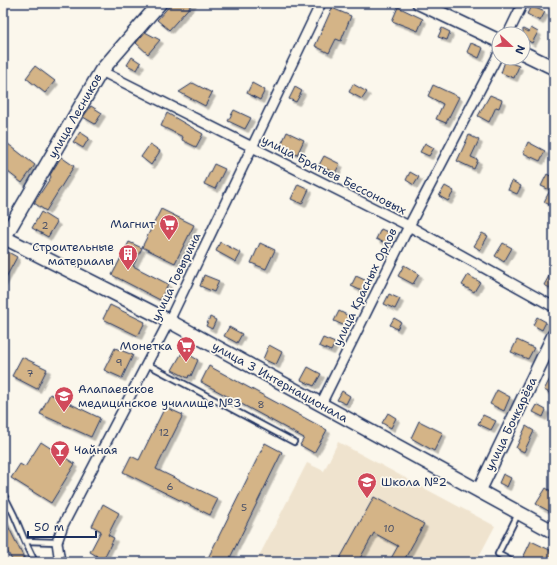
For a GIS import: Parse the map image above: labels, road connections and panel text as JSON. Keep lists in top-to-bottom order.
{
  "streets": {
    "main road": ["улица Лесников", "улица 3 Интернационала", "улица Бочкарёва"],
    "street": ["улица Братьев Бессоновых", "улица Говырина", "улица Красных Орлов"]
  },
  "crossings": [
    ["улица Лесников", "улица Братьев Бессоновых"],
    ["улица Лесников", "улица 3 Интернационала"],
    ["улица Братьев Бессоновых", "улица Говырина"],
    ["улица Братьев Бессоновых", "улица Красных Орлов"],
    ["улица Говырина", "улица 3 Интернационала"],
    ["улица Красных Орлов", "улица 3 Интернационала"],
    ["улица 3 Интернационала", "улица Бочкарёва"]
  ],
  "places": {
    "supermarket": ["Магнит", "Монетка"],
    "building": ["Строительные материалы"],
    "school or university": ["Алапаевское медицинское училище №3", "Школа №2"],
    "bar": ["Чайная"]
  },
  "house_numbers": [
    "2",
    "9",
    "7",
    "8",
    "12",
    "6",
    "5",
    "10"
  ],
  "scale_bar": "50 m",
  "north": "right"
}
